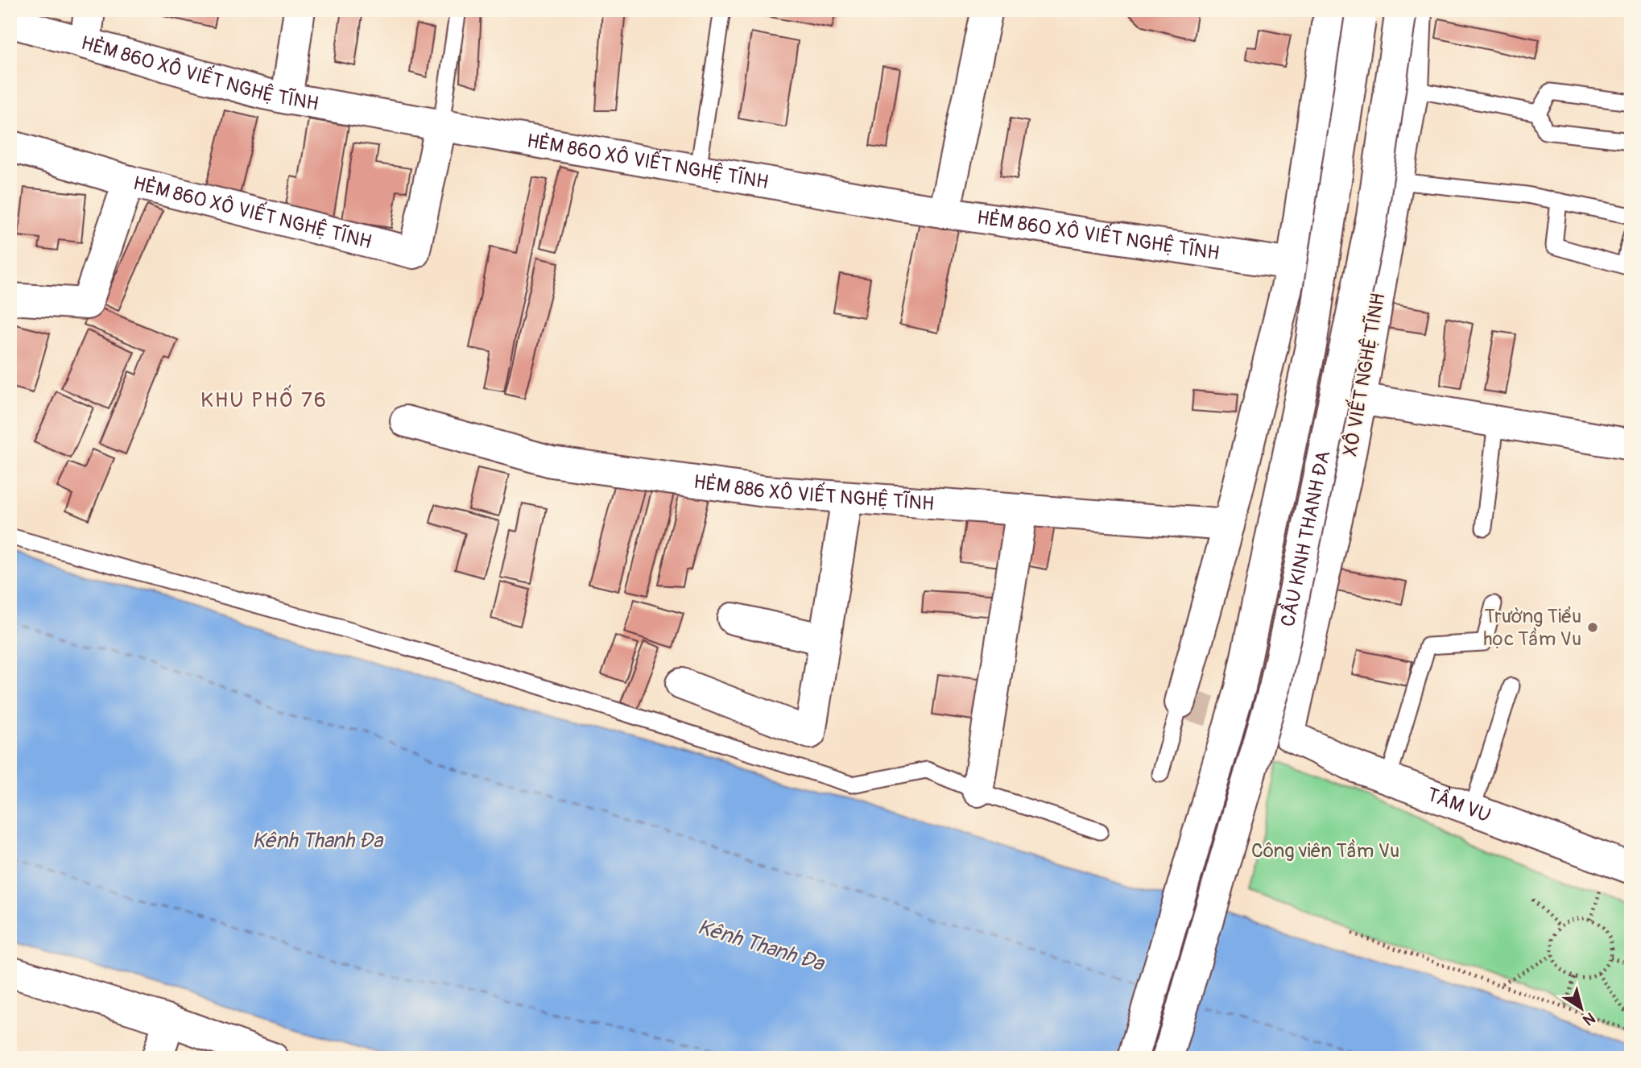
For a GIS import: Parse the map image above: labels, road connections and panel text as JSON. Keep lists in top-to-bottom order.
{
  "streets": {
    "street": [
      "HẺM 860 XÔ VIẾT NGHỆ TĨNH",
      "XÔ VIẾT NGHỆ TĨNH",
      "HẺM 886 XÔ VIẾT NGHỆ TĨNH",
      "CẦU KINH THANH ĐA",
      "TẦM VU"
    ]
  },
  "crossings": [
    ["XÔ VIẾT NGHỆ TĨNH", "TẦM VU"]
  ],
  "districts": ["KHU PHỐ 76"],
  "water": ["Kênh Thanh Đa"],
  "parks": ["Công viên Tầm Vu"],
  "places": ["Trường Tiểu học Tầm Vu"],
  "north": "bottom right"
}
